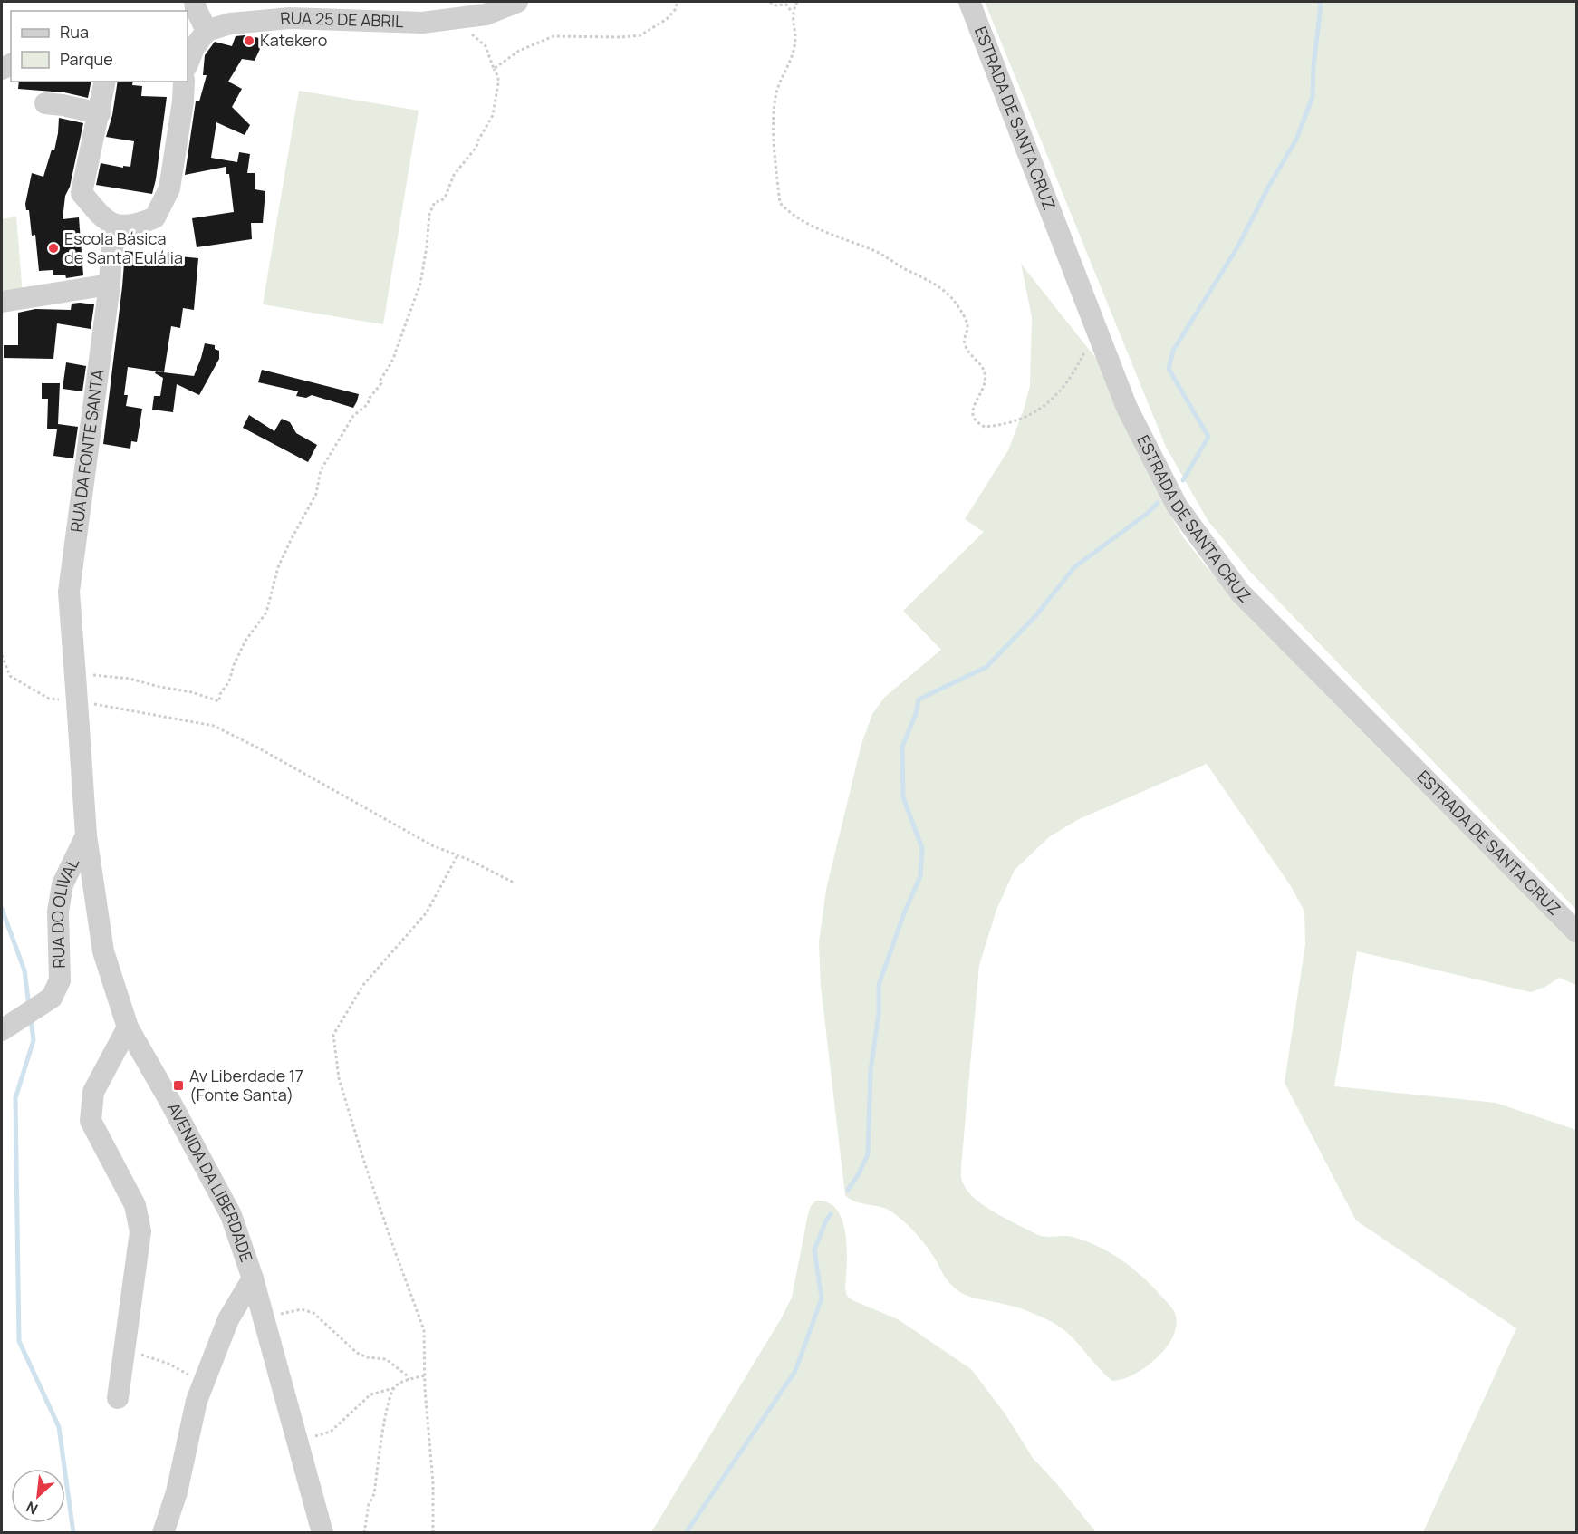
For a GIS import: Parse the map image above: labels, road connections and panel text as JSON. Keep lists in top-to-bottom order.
{
  "streets": {
    "street": [
      "RUA 25 DE ABRIL",
      "ESTRADA DE SANTA CRUZ",
      "RUA DA FONTE SANTA",
      "RUA DO OLIVAL",
      "AVENIDA DA LIBERDADE"
    ]
  },
  "crossings": [
    ["RUA DA FONTE SANTA", "AVENIDA DA LIBERDADE"],
    ["RUA DO OLIVAL", "AVENIDA DA LIBERDADE"]
  ],
  "places": {
    "other": ["Katekero", "Escola Básica de Santa Eulália"],
    "transit": ["Av Liberdade 17 (Fonte Santa)"]
  },
  "legend": ["Rua", "Parque"],
  "north": "bottom left"
}
